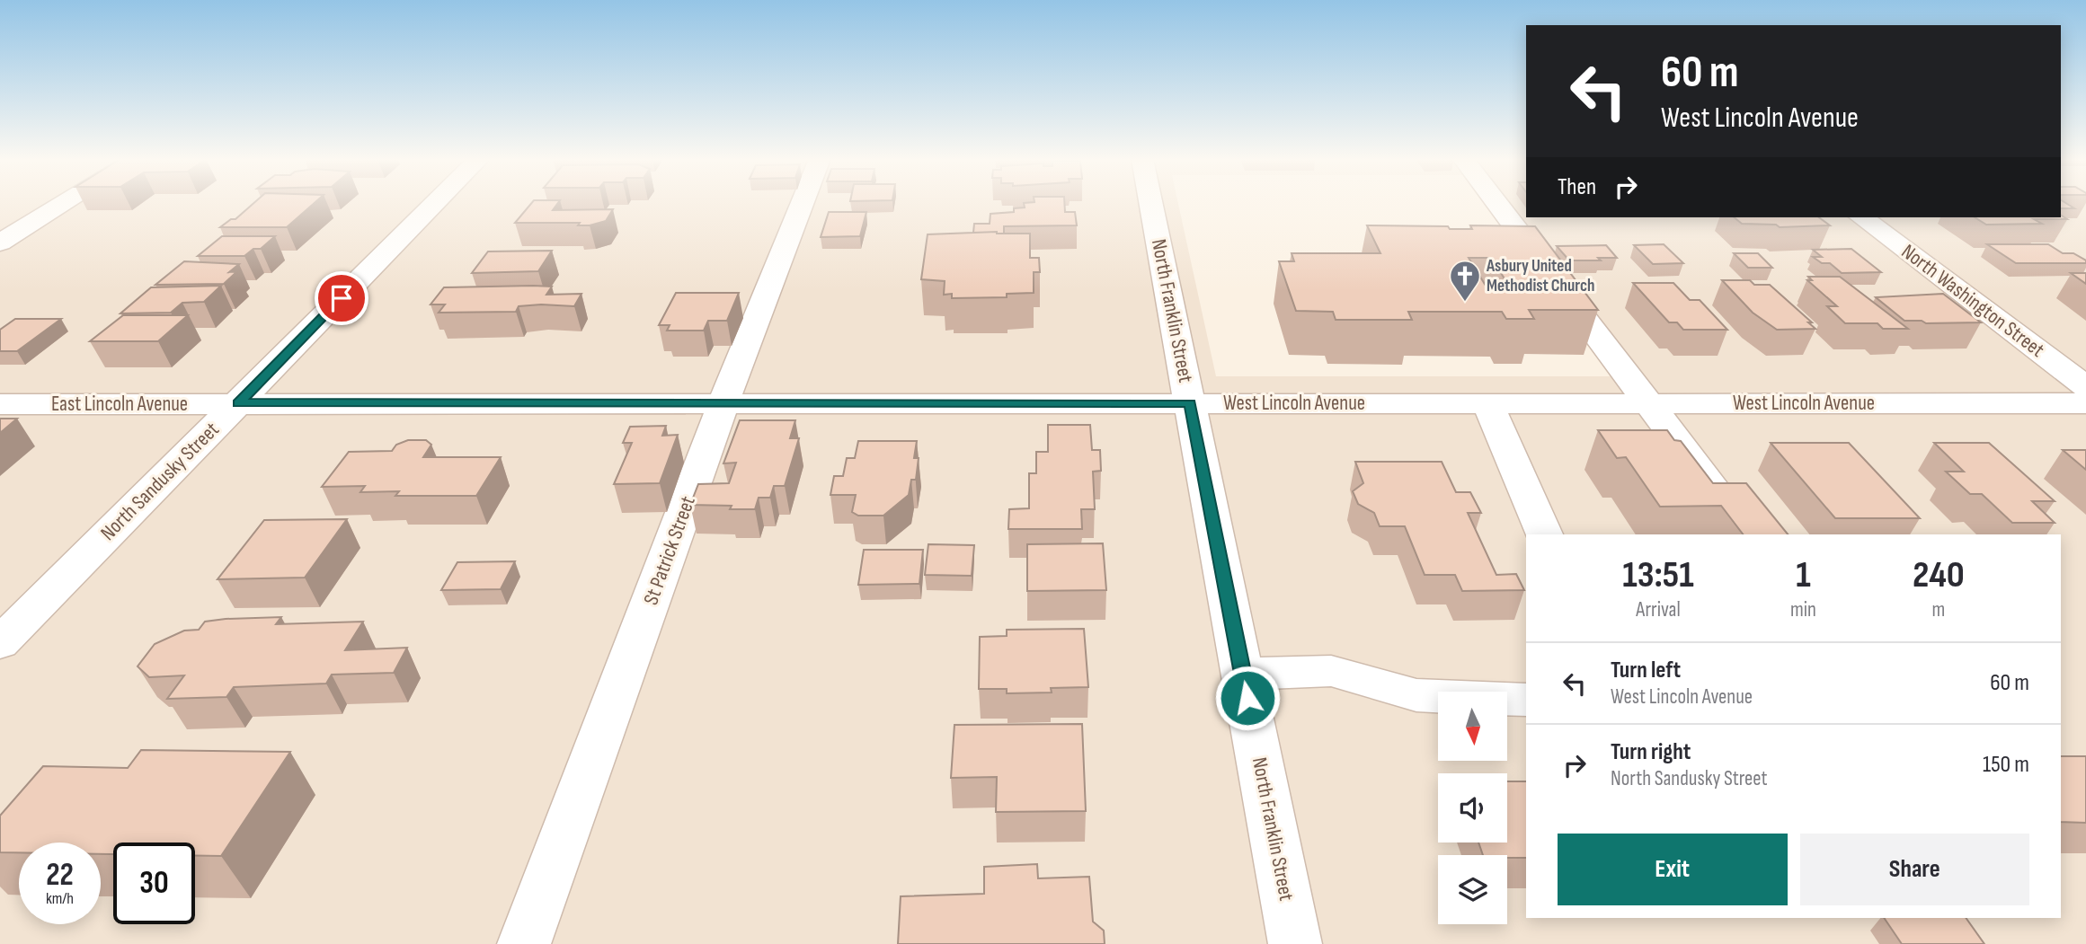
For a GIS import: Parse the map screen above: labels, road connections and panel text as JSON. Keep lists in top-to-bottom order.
{
  "streets": {
    "street": [
      "North Washington Street",
      "North Franklin Street",
      "West Lincoln Avenue",
      "East Lincoln Avenue",
      "North Sandusky Street",
      "St Patrick Street"
    ]
  },
  "crossings": [
    ["North Franklin Street", "West Lincoln Avenue"],
    ["West Lincoln Avenue", "East Lincoln Avenue"],
    ["West Lincoln Avenue", "North Sandusky Street"],
    ["West Lincoln Avenue", "St Patrick Street"],
    ["East Lincoln Avenue", "North Sandusky Street"]
  ],
  "places": {
    "church": ["Asbury United Methodist Church"]
  },
  "north": "bottom",
  "page": {
    "turn": ["60 m", "West Lincoln Avenue"],
    "then": "Then",
    "eta": [
      "13:51",
      "Arrival",
      "1",
      "min",
      "240",
      "m"
    ],
    "list": [
      {
        "name": "Turn left",
        "note": "West Lincoln Avenue",
        "value": "60 m"
      },
      {
        "name": "Turn right",
        "note": "North Sandusky Street",
        "value": "150 m"
      }
    ],
    "buttons": ["Exit", "Share"],
    "speed": "22 km/h",
    "limit": "30"
  }
}
